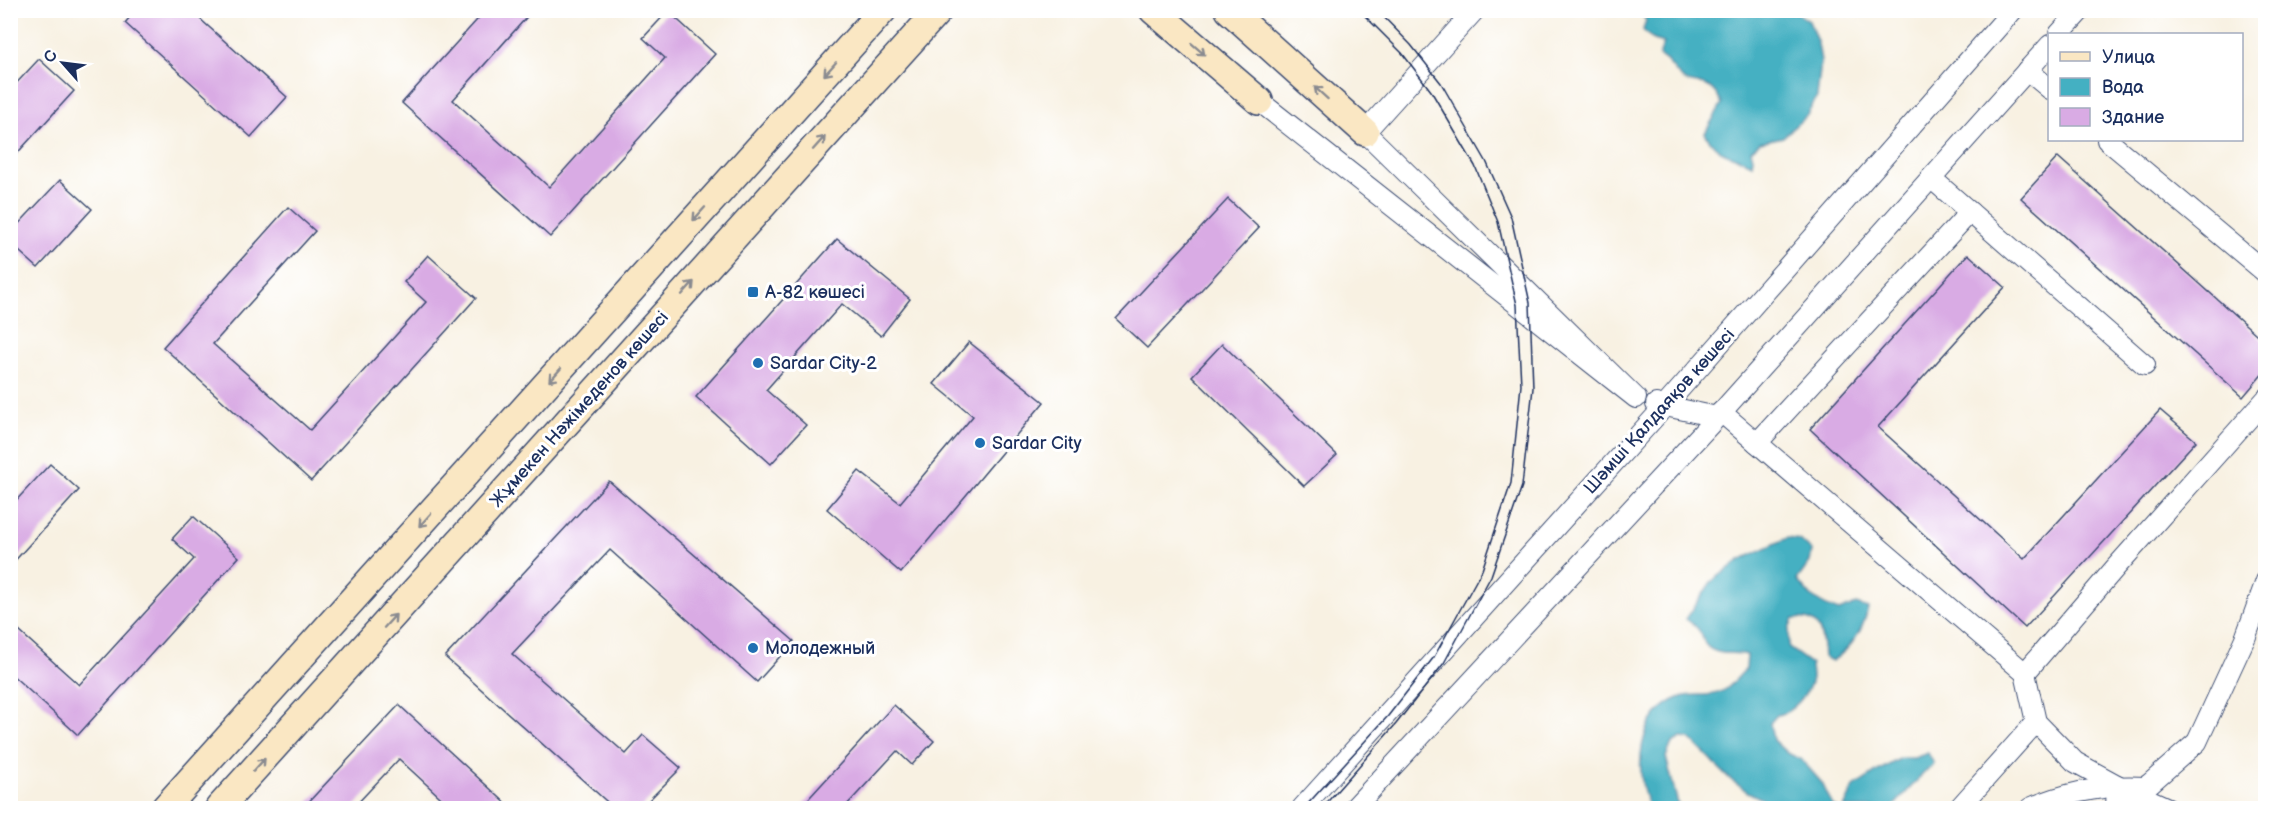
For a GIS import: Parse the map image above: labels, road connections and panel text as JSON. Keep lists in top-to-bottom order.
{
  "streets": {
    "main road": ["Жұмекен Нәжімеденов көшесі"],
    "street": ["Шәмші Қалдаяқов көшесі"]
  },
  "places": {
    "transit": ["A-82 көшесі"],
    "other": ["Sardar City-2", "Sardar City", "Молодежный"]
  },
  "legend": ["Улица", "Вода", "Здание"],
  "north": "top left"
}
